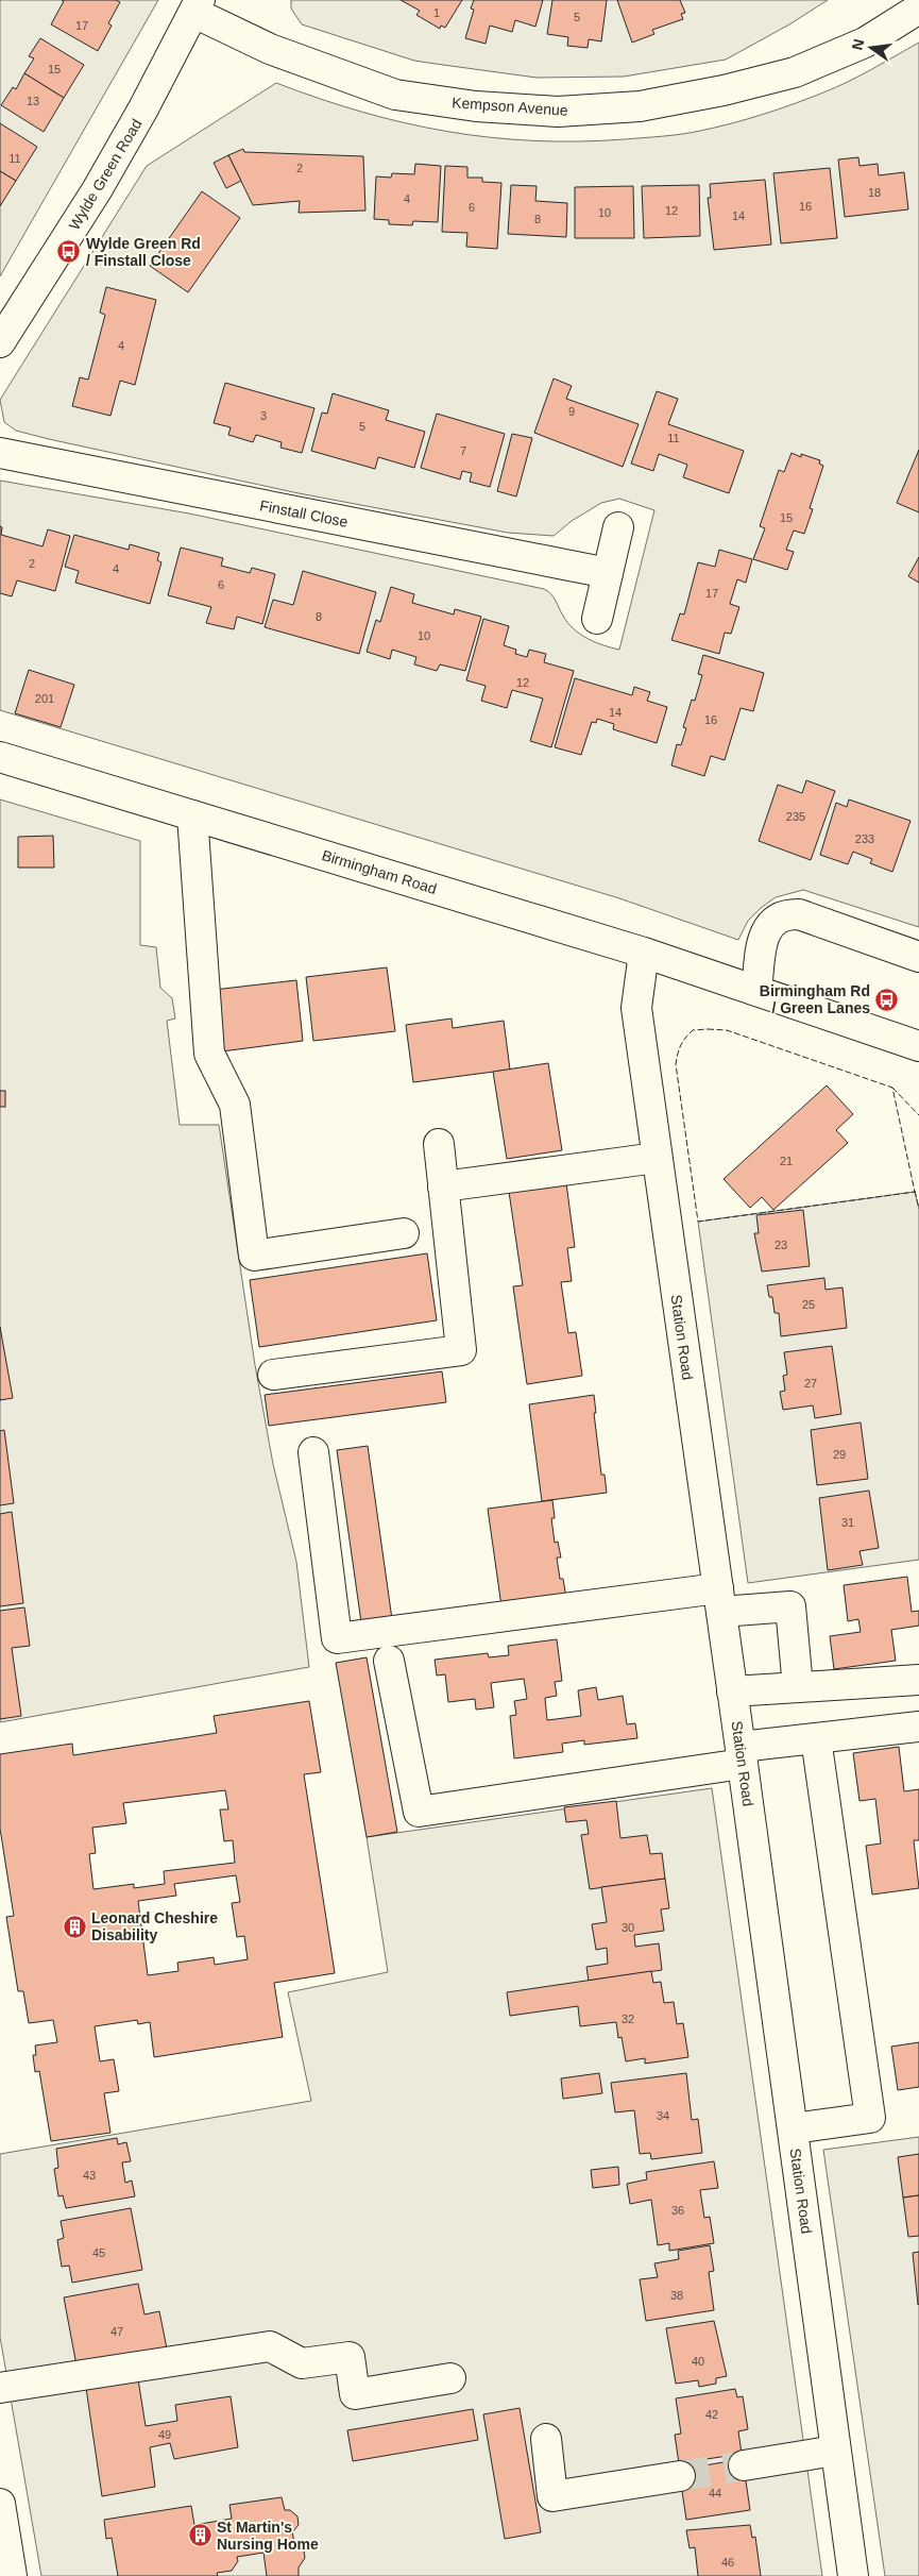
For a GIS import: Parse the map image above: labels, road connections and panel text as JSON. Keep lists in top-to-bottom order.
{
  "streets": {
    "street": [
      "Kempson Avenue",
      "Wylde Green Road",
      "Finstall Close",
      "Birmingham Road",
      "Station Road"
    ]
  },
  "crossings": [
    ["Kempson Avenue", "Wylde Green Road"],
    ["Birmingham Road", "Station Road"]
  ],
  "places": {
    "bus stop": ["Wylde Green Rd / Finstall Close", "Birmingham Rd / Green Lanes"],
    "building": ["Leonard Cheshire Disability", "St Martin's Nursing Home"]
  },
  "house_numbers": [
    "1",
    "5",
    "17",
    "15",
    "13",
    "11",
    "2",
    "18",
    "4",
    "16",
    "6",
    "12",
    "10",
    "14",
    "8",
    "4",
    "9",
    "3",
    "5",
    "11",
    "7",
    "15",
    "2",
    "4",
    "6",
    "17",
    "8",
    "10",
    "12",
    "201",
    "14",
    "16",
    "235",
    "233",
    "21",
    "23",
    "25",
    "27",
    "29",
    "31",
    "30",
    "32",
    "34",
    "43",
    "36",
    "45",
    "38",
    "47",
    "40",
    "42",
    "49",
    "44",
    "46"
  ],
  "north": "left"
}
